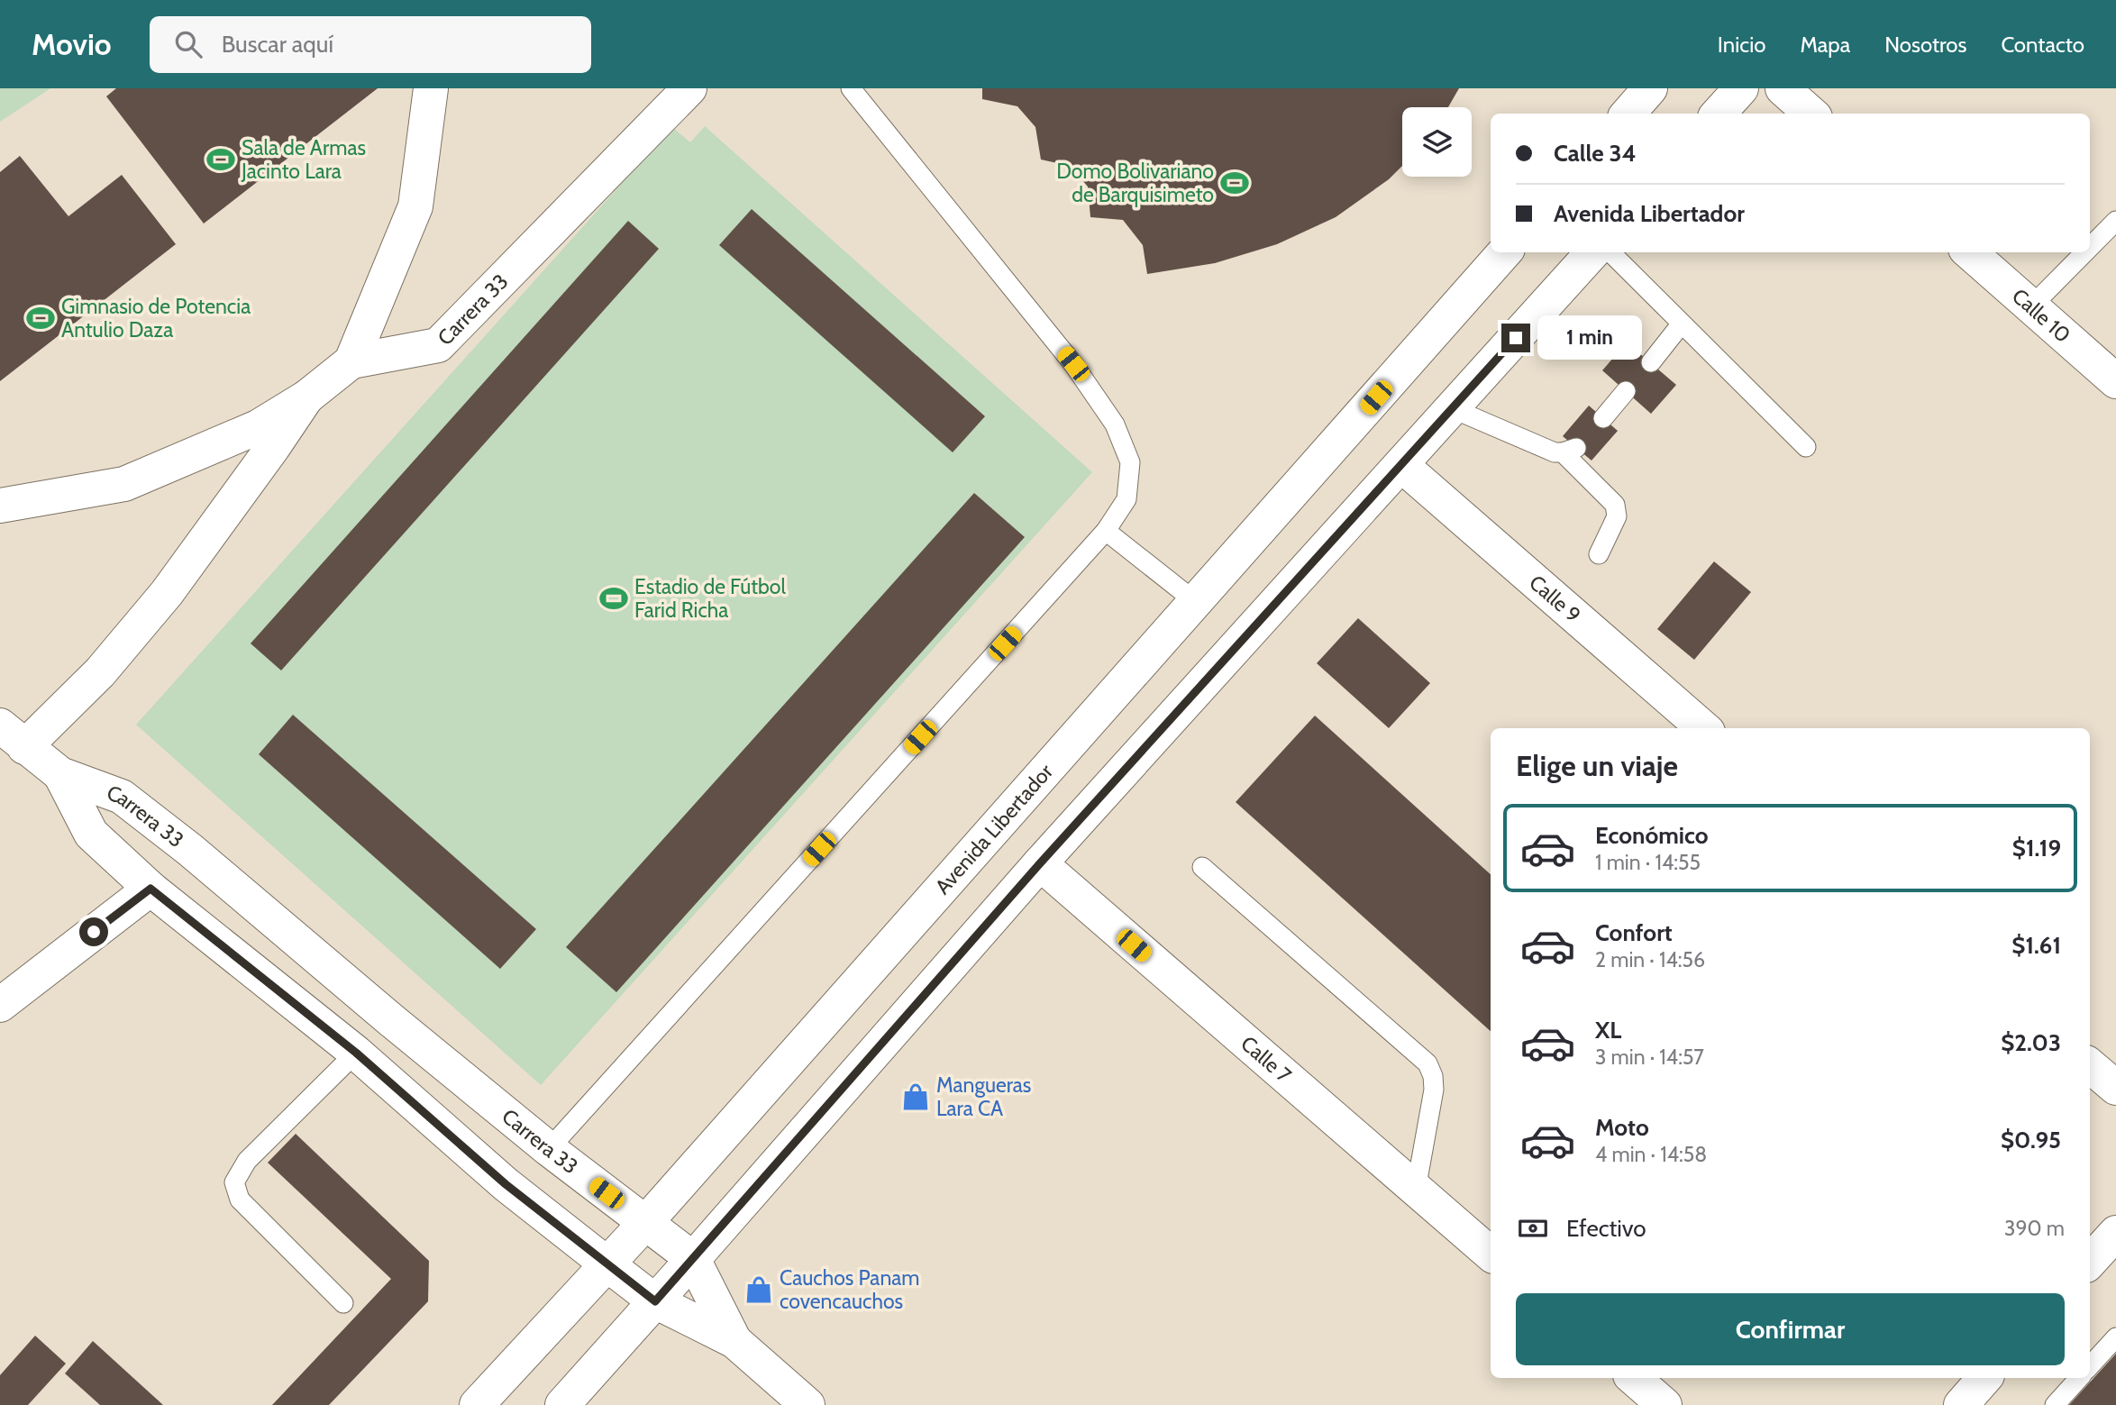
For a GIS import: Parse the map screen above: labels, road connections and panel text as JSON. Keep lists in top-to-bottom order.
{
  "streets": {
    "street": [
      "Carrera 33",
      "Calle 10",
      "Calle 9",
      "Avenida Libertador",
      "Calle 7"
    ]
  },
  "crossings": [
    ["Carrera 33", "Avenida Libertador"]
  ],
  "places": {
    "sports": [
      "Sala de Armas Jacinto Lara",
      "Domo Bolivariano de Barquisimeto",
      "Gimnasio de Potencia Antulio Daza",
      "Estadio de Fútbol Farid Richa"
    ],
    "shop": ["Mangueras Lara CA", "Cauchos Panam covencauchos"]
  },
  "page": {
    "header": "Movio",
    "search": "Buscar aquí",
    "nav": [
      "Inicio",
      "Mapa",
      "Nosotros",
      "Contacto"
    ],
    "banner": ["Calle 34", "Avenida Libertador"],
    "bubble": "1 min",
    "heading": "Elige un viaje",
    "list": [
      {
        "name": "Económico",
        "note": "1 min · 14:55",
        "value": "$1.19"
      },
      {
        "name": "Confort",
        "note": "2 min · 14:56",
        "value": "$1.61"
      },
      {
        "name": "XL",
        "note": "3 min · 14:57",
        "value": "$2.03"
      },
      {
        "name": "Moto",
        "note": "4 min · 14:58",
        "value": "$0.95"
      }
    ],
    "pay": ["Efectivo", "390 m"],
    "buttons": "Confirmar"
  }
}
